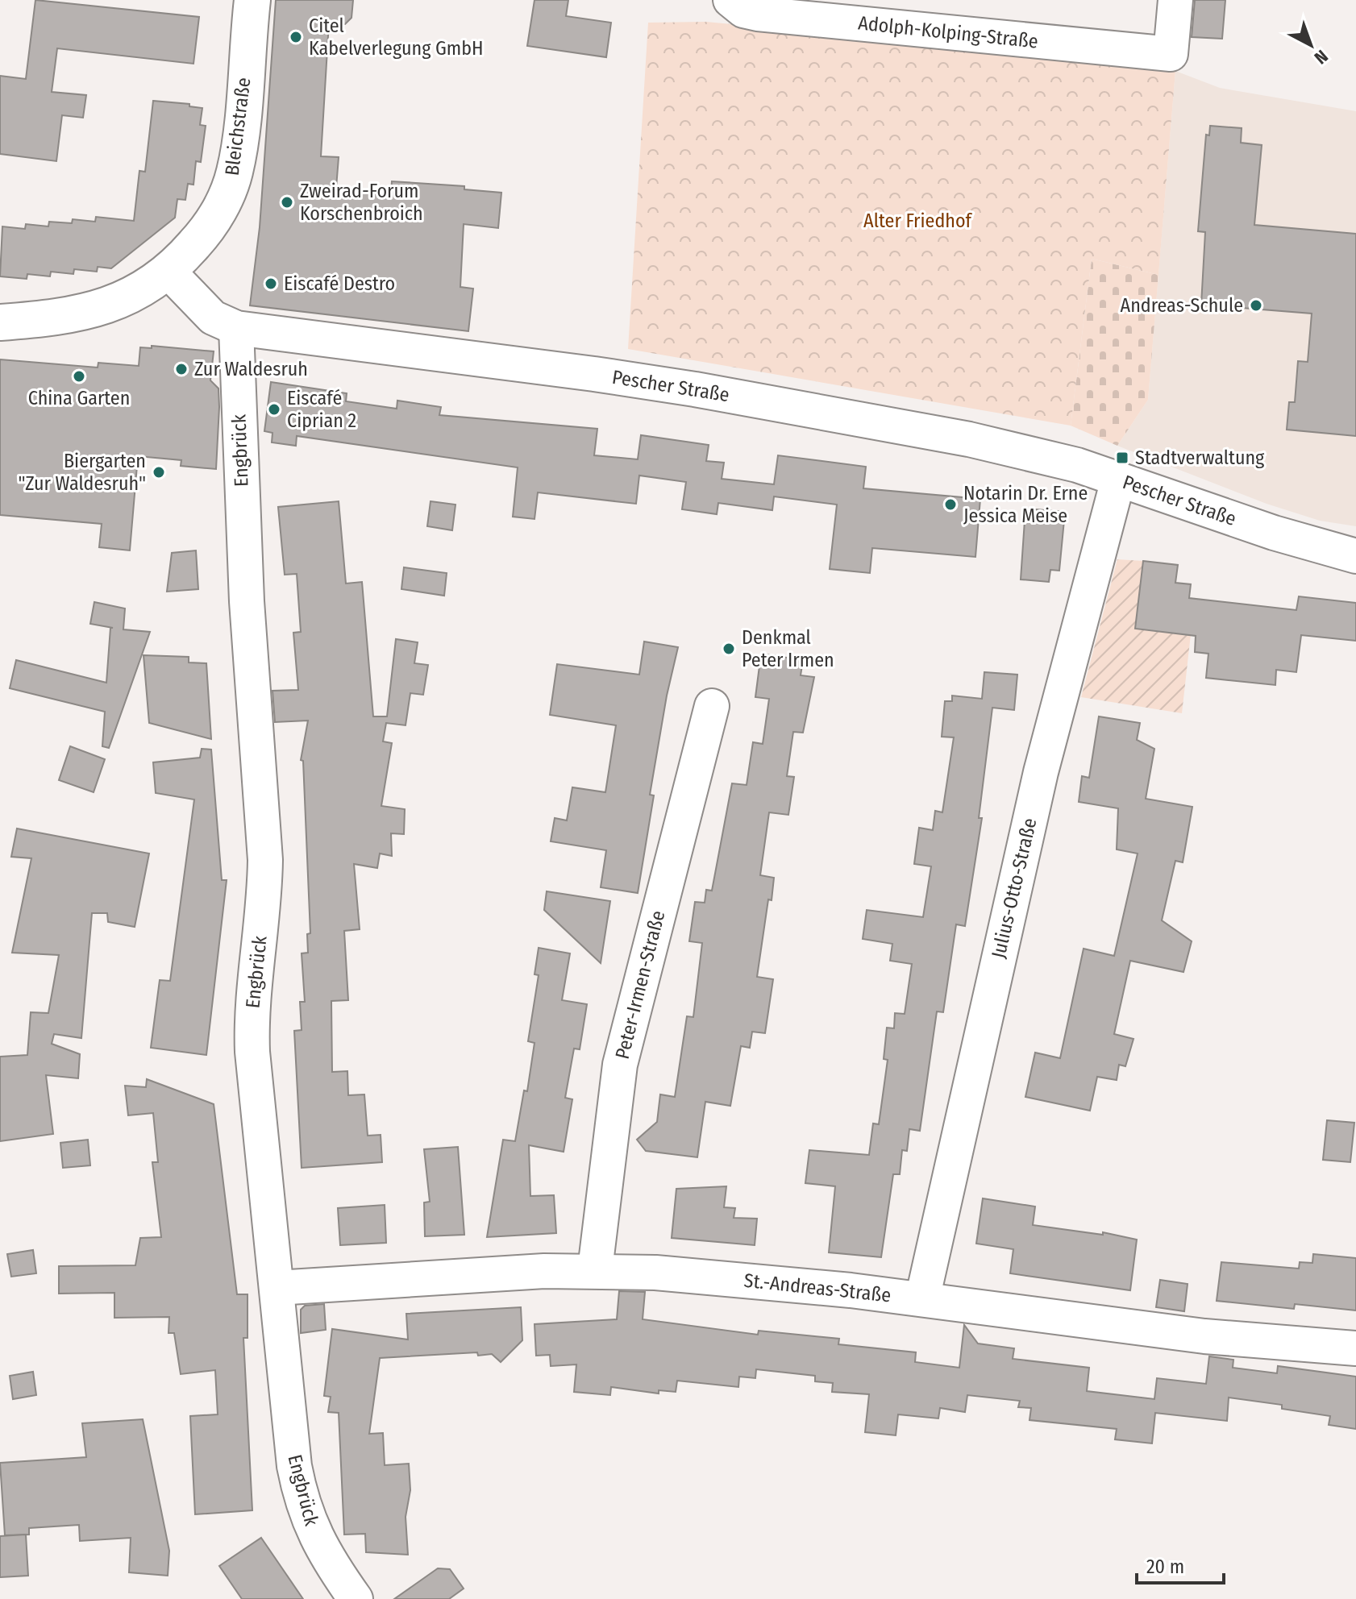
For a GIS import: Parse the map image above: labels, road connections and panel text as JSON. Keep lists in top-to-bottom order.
{
  "streets": {
    "main road": ["Bleichstraße"],
    "street": [
      "Adolph-Kolping-Straße",
      "Pescher Straße",
      "Engbrück",
      "Julius-Otto-Straße",
      "Peter-Irmen-Straße",
      "St.-Andreas-Straße"
    ]
  },
  "crossings": [
    ["Bleichstraße", "Pescher Straße"],
    ["Pescher Straße", "Engbrück"],
    ["Pescher Straße", "Julius-Otto-Straße"],
    ["Engbrück", "St.-Andreas-Straße"],
    ["Julius-Otto-Straße", "St.-Andreas-Straße"],
    ["Peter-Irmen-Straße", "St.-Andreas-Straße"]
  ],
  "parks": ["Alter Friedhof"],
  "places": {
    "other": [
      "Citel Kabelverlegung GmbH",
      "Zweirad-Forum Korschenbroich",
      "Eiscafé Destro",
      "Andreas-Schule",
      "Zur Waldesruh",
      "China Garten",
      "Eiscafé Ciprian 2",
      "Biergarten \"Zur Waldesruh\"",
      "Notarin Dr. Erne Jessica Meise",
      "Denkmal Peter Irmen"
    ],
    "transit": ["Stadtverwaltung"]
  },
  "scale_bar": "20 m",
  "north": "bottom right"
}
